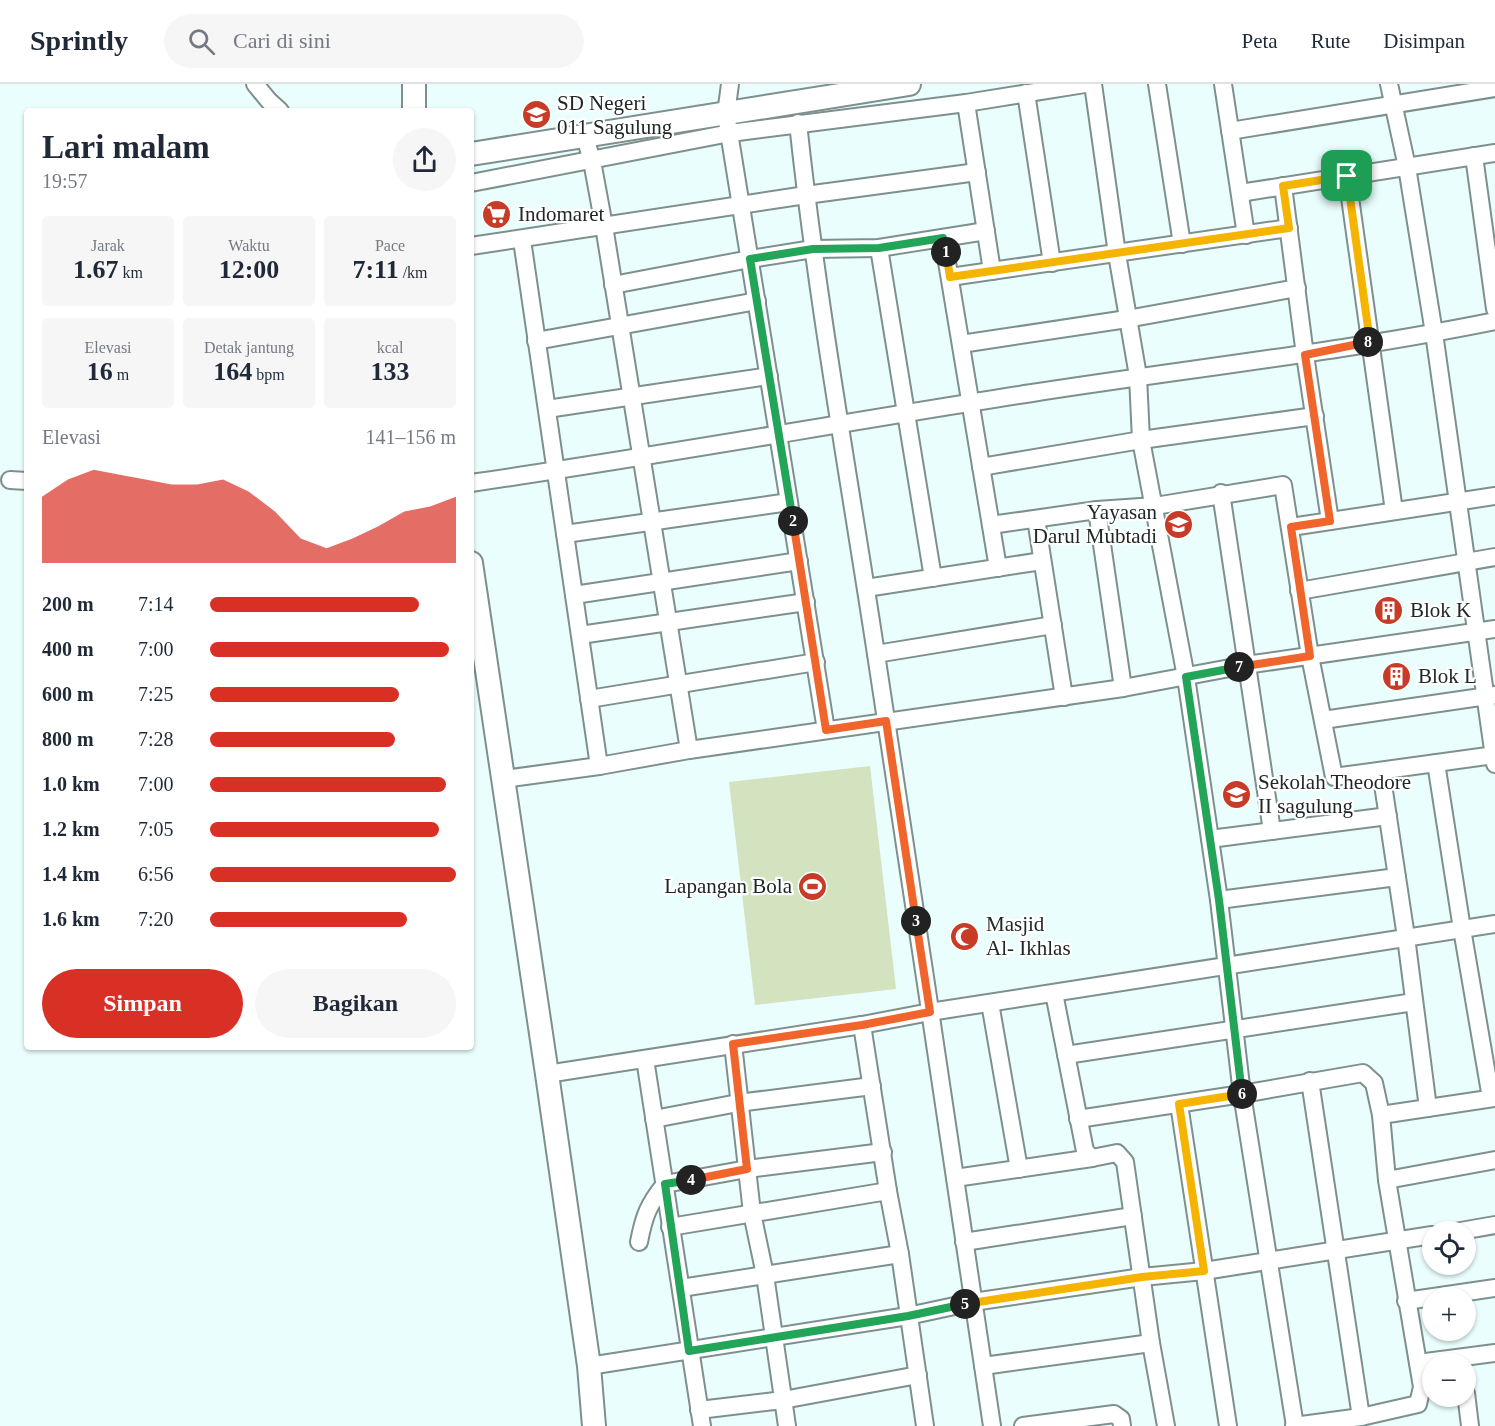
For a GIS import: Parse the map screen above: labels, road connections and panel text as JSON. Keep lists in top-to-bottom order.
{
  "places": {
    "school or university": ["SD Negeri 011 Sagulung", "Yayasan Darul Mubtadi", "Sekolah Theodore II sagulung"],
    "supermarket": ["Indomaret"],
    "building": ["Blok K", "Blok L"],
    "sports": ["Lapangan Bola"],
    "mosque": ["Masjid Al- Ikhlas"]
  },
  "page": {
    "header": "Sprintly",
    "search": "Cari di sini",
    "nav": ["Peta", "Rute", "Disimpan"],
    "heading": ["Lari malam", "19:57"],
    "stats": [
      ["Jarak", "1.67 km"],
      ["Waktu", "12:00"],
      ["Pace", "7:11 /km"],
      ["Elevasi", "16 m"],
      ["Detak jantung", "164 bpm"],
      ["kcal", "133"]
    ],
    "pins": [
      "1",
      "8",
      "2",
      "7",
      "3",
      "6",
      "4",
      "5"
    ],
    "chart": ["Elevasi", "141–156 m"],
    "list": [
      {
        "name": "200 m",
        "note": "7:14"
      },
      {
        "name": "400 m",
        "note": "7:00"
      },
      {
        "name": "600 m",
        "note": "7:25"
      },
      {
        "name": "800 m",
        "note": "7:28"
      },
      {
        "name": "1.0 km",
        "note": "7:00"
      },
      {
        "name": "1.2 km",
        "note": "7:05"
      },
      {
        "name": "1.4 km",
        "note": "6:56"
      },
      {
        "name": "1.6 km",
        "note": "7:20"
      }
    ],
    "buttons": ["Simpan", "Bagikan"],
    "map_buttons": ["+", "−"]
  }
}
